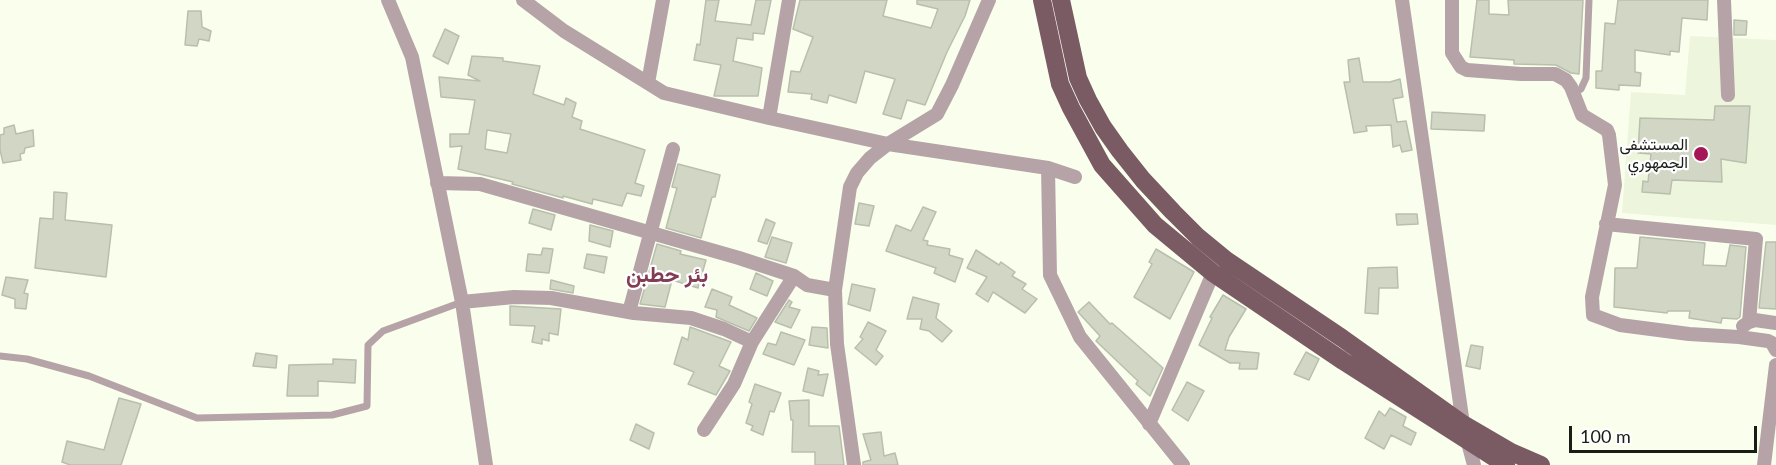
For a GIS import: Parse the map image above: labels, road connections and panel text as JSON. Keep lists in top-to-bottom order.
{
  "districts": ["بئر حطبن"],
  "places": ["المستشفى الجمهوري"],
  "scale_bar": "100 m"
}
